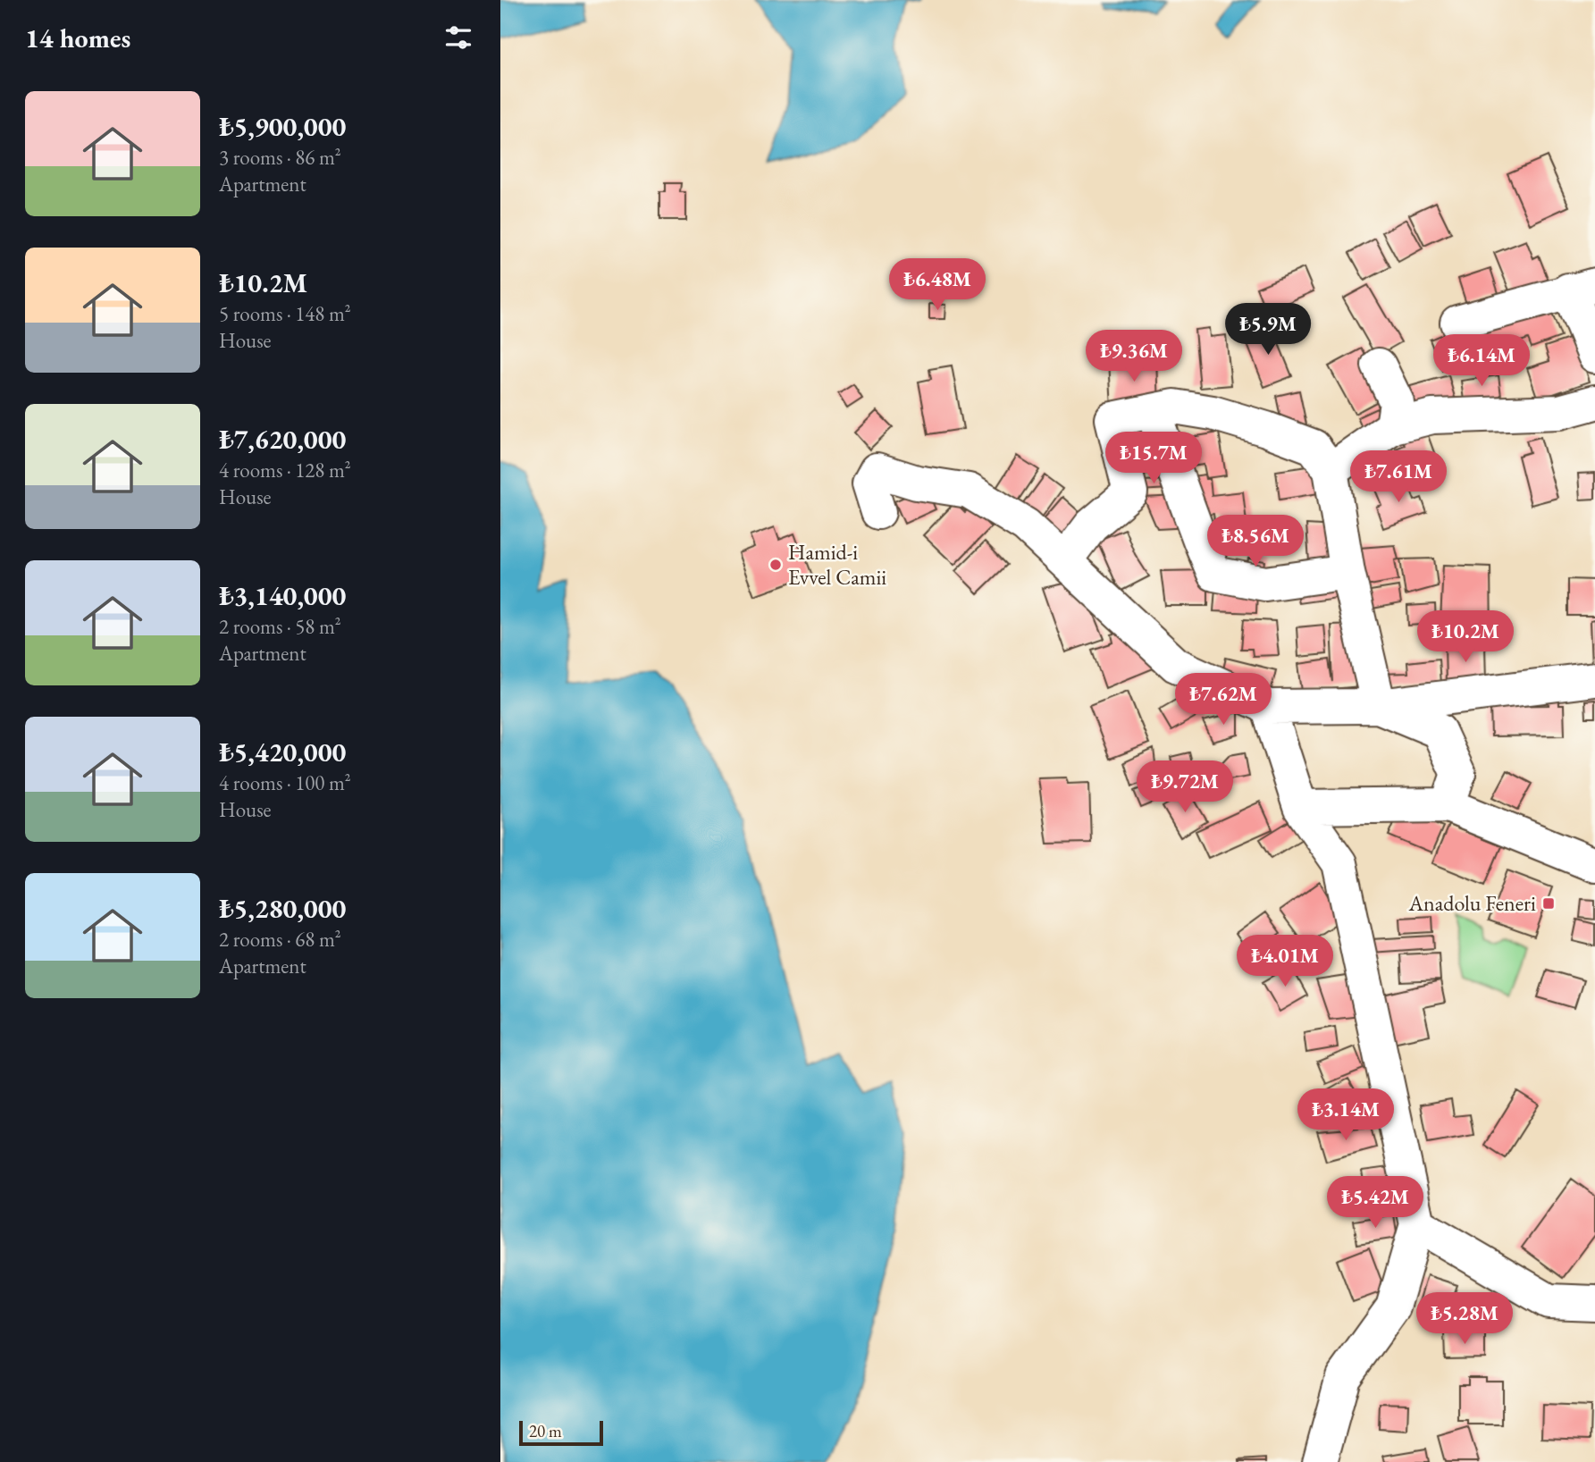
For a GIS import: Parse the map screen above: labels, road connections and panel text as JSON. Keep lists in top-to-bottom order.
{
  "places": {
    "other": ["Hamid-i Evvel Camii"],
    "transit": ["Anadolu Feneri"]
  },
  "scale_bar": "20 m",
  "page": {
    "heading": "14 homes",
    "list": [
      {
        "name": "₺5,900,000",
        "note": "3 rooms · 86 m² · Apartment"
      },
      {
        "name": "₺10.2M",
        "note": "5 rooms · 148 m² · House"
      },
      {
        "name": "₺7,620,000",
        "note": "4 rooms · 128 m² · House"
      },
      {
        "name": "₺3,140,000",
        "note": "2 rooms · 58 m² · Apartment"
      },
      {
        "name": "₺5,420,000",
        "note": "4 rooms · 100 m² · House"
      },
      {
        "name": "₺5,280,000",
        "note": "2 rooms · 68 m² · Apartment"
      }
    ],
    "price": [
      "₺6.48M",
      "₺5.9M",
      "₺9.36M",
      "₺6.14M",
      "₺15.7M",
      "₺7.61M",
      "₺8.56M",
      "₺10.2M",
      "₺7.62M",
      "₺9.72M",
      "₺4.01M",
      "₺3.14M",
      "₺5.42M",
      "₺5.28M"
    ],
    "scale": "20 m"
  }
}
